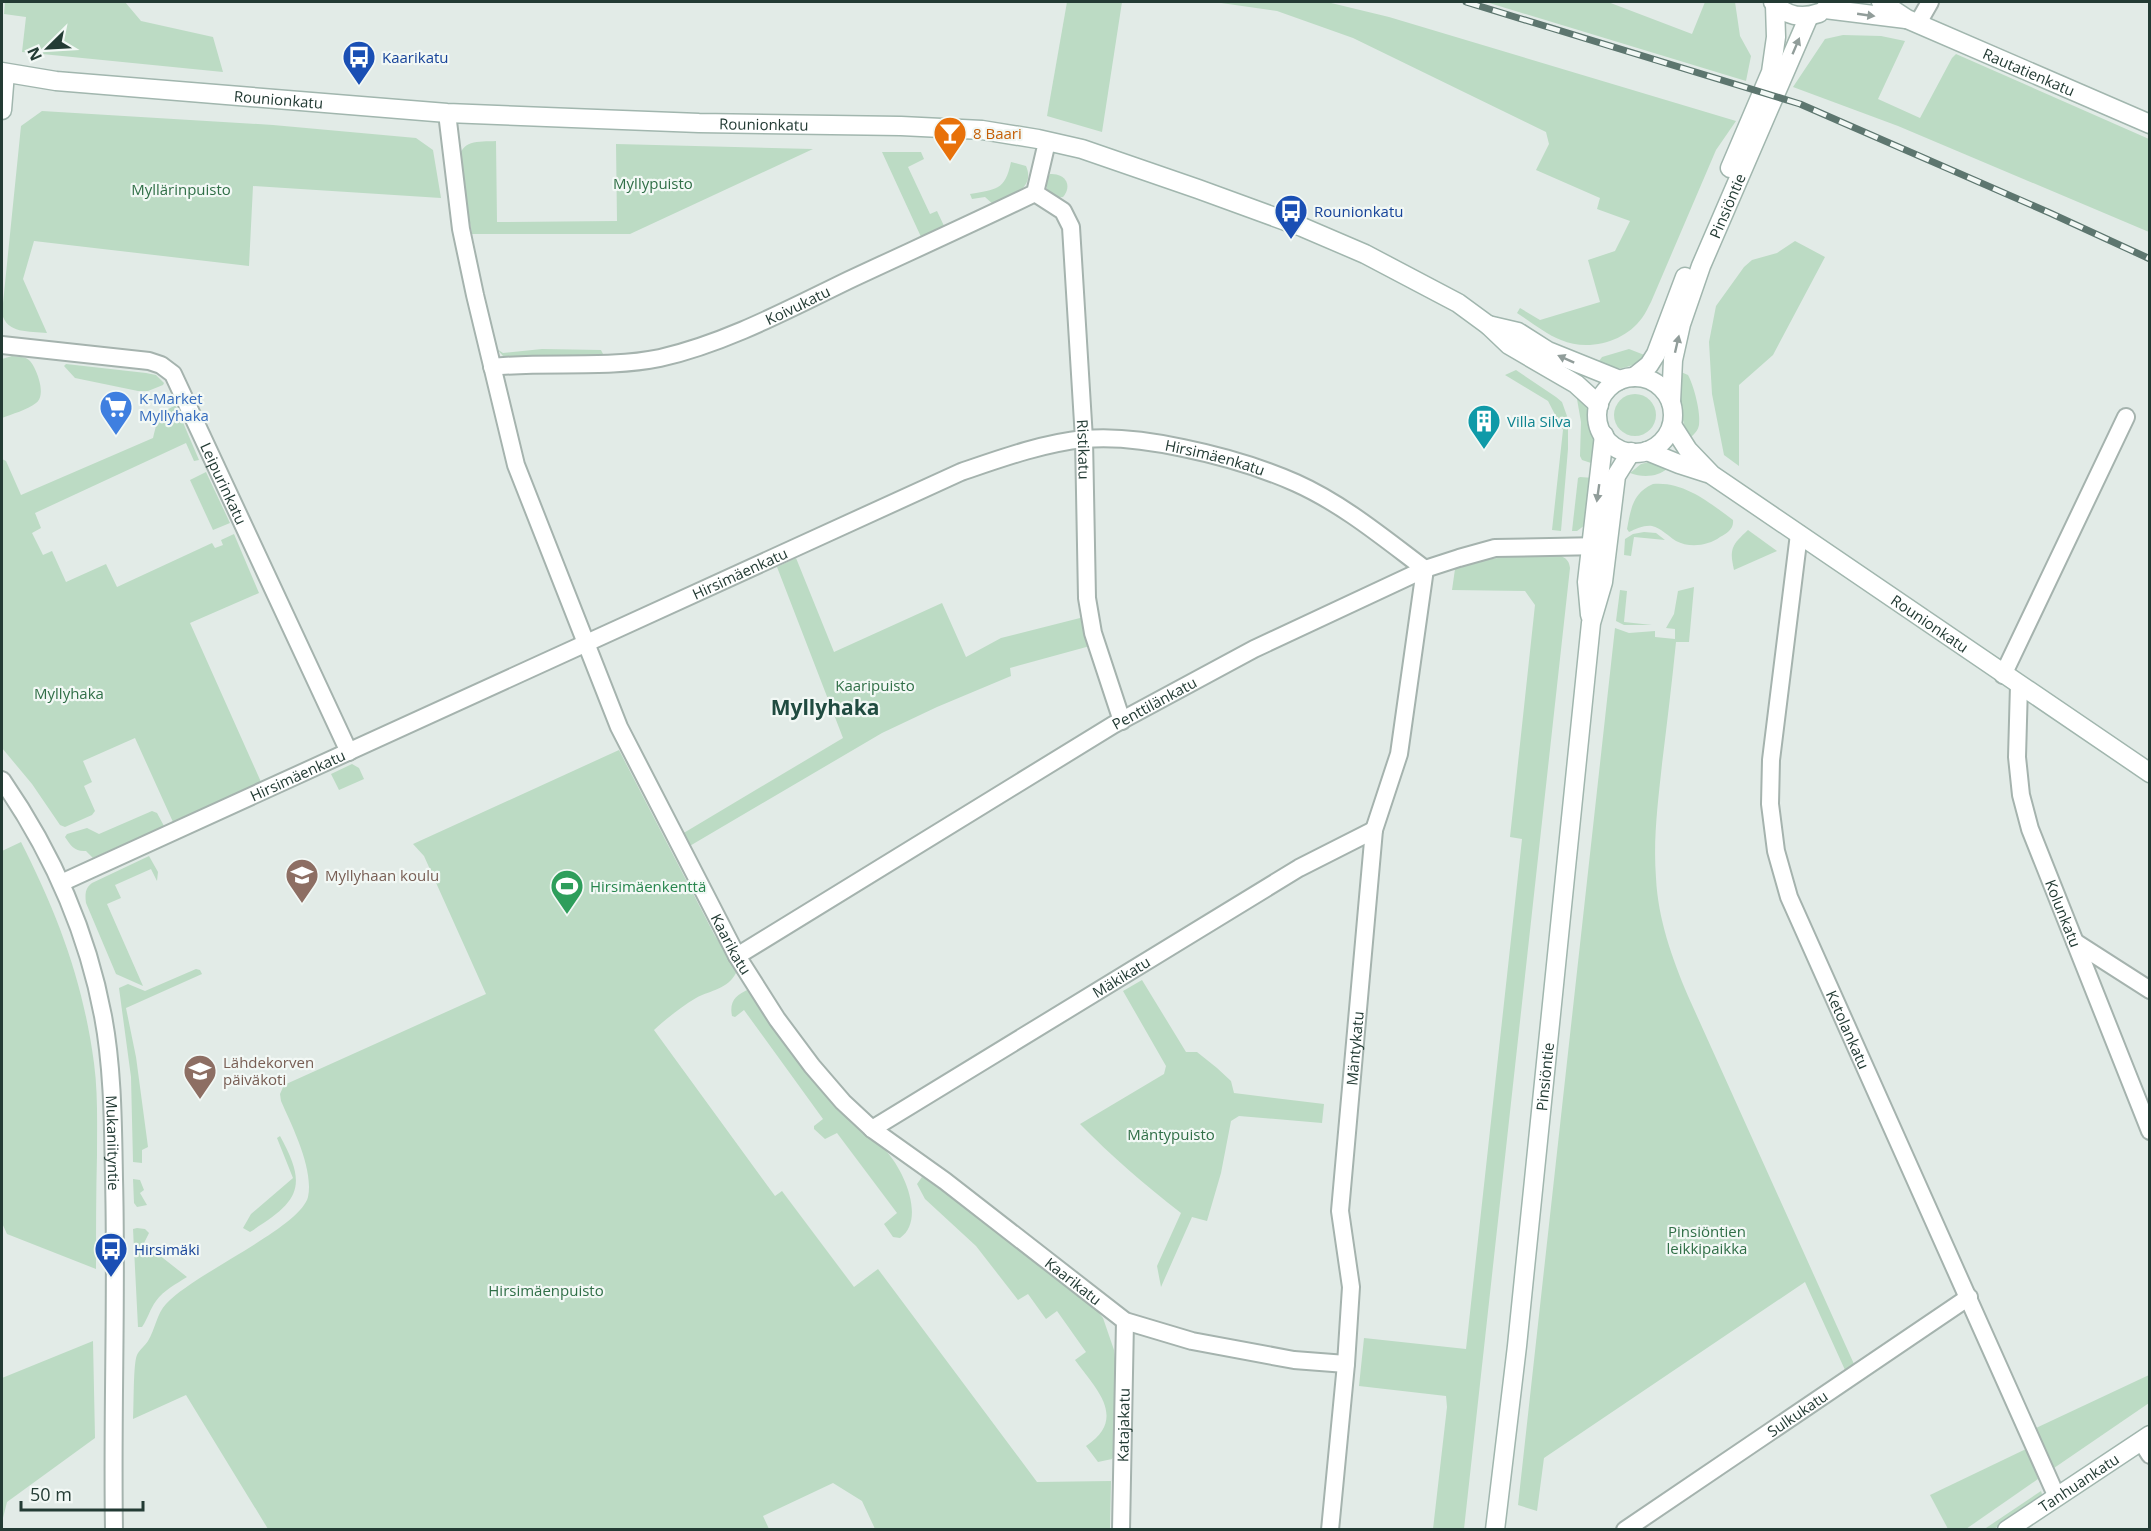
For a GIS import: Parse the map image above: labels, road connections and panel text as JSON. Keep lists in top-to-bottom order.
{
  "streets": {
    "main road": [
      "Rautatienkatu",
      "Rounionkatu",
      "Pinsiöntie",
      "Tanhuankatu"
    ],
    "street": [
      "Koivukatu",
      "Ristikatu",
      "Hirsimäenkatu",
      "Leipurinkatu",
      "Penttilänkatu",
      "Kolunkatu",
      "Kaarikatu",
      "Mäkikatu",
      "Ketolankatu",
      "Mäntykatu",
      "Mukaniityntie",
      "Sulkukatu",
      "Katajakatu"
    ]
  },
  "crossings": [
    ["Rautatienkatu", "Pinsiöntie"],
    ["Rounionkatu", "Pinsiöntie"],
    ["Rounionkatu", "Kolunkatu"],
    ["Rounionkatu", "Kaarikatu"],
    ["Rounionkatu", "Ketolankatu"],
    ["Pinsiöntie", "Penttilänkatu"],
    ["Koivukatu", "Ristikatu"],
    ["Koivukatu", "Kaarikatu"],
    ["Ristikatu", "Hirsimäenkatu"],
    ["Ristikatu", "Penttilänkatu"],
    ["Hirsimäenkatu", "Leipurinkatu"],
    ["Hirsimäenkatu", "Penttilänkatu"],
    ["Hirsimäenkatu", "Kaarikatu"],
    ["Hirsimäenkatu", "Mäntykatu"],
    ["Hirsimäenkatu", "Mukaniityntie"],
    ["Penttilänkatu", "Kaarikatu"],
    ["Penttilänkatu", "Mäntykatu"],
    ["Kaarikatu", "Mäkikatu"],
    ["Kaarikatu", "Mäntykatu"],
    ["Kaarikatu", "Katajakatu"],
    ["Mäkikatu", "Mäntykatu"],
    ["Ketolankatu", "Sulkukatu"],
    ["Ketolankatu", "Tanhuankatu"]
  ],
  "districts": ["Myllyhaka"],
  "parks": [
    "Myllypuisto",
    "Myllärinpuisto",
    "Kaaripuisto",
    "Myllyhaka",
    "Mäntypuisto",
    "Pinsiöntien leikkipaikka",
    "Hirsimäenpuisto"
  ],
  "places": {
    "bus stop": ["Kaarikatu", "Rounionkatu", "Hirsimäki"],
    "bar": ["8 Baari"],
    "supermarket": ["K-Market Myllyhaka"],
    "building": ["Villa Silva"],
    "school or university": ["Myllyhaan koulu", "Lähdekorven päiväkoti"],
    "sports": ["Hirsimäenkenttä"]
  },
  "scale_bar": "50 m",
  "north": "bottom left"
}
